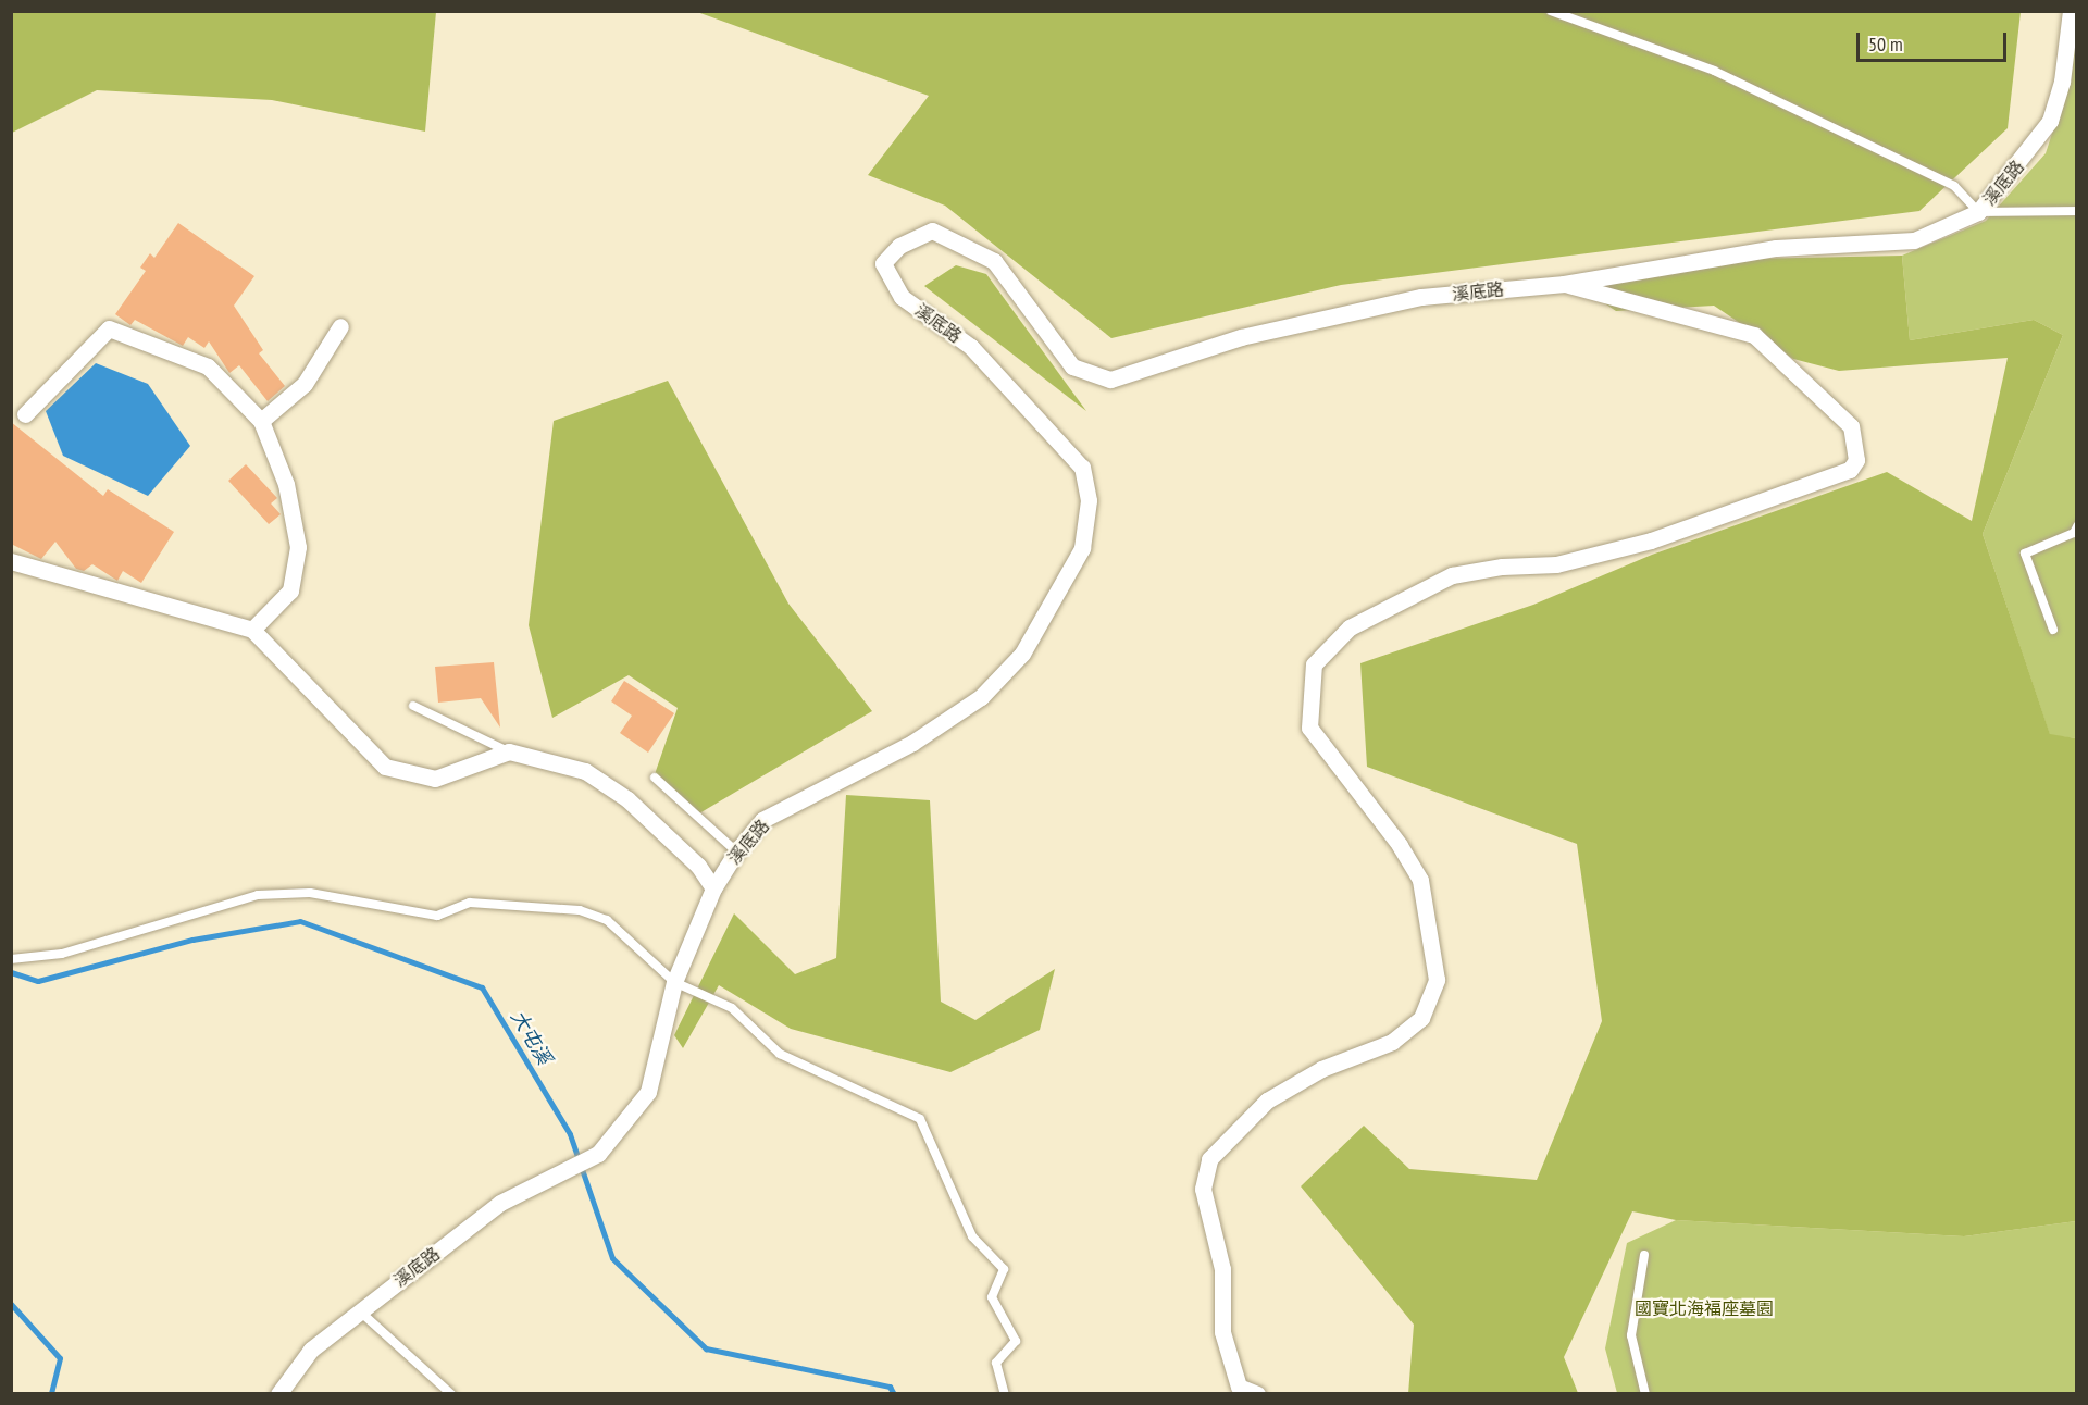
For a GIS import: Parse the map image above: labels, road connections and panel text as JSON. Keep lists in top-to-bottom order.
{
  "streets": {
    "street": ["溪底路"]
  },
  "water": ["大屯溪"],
  "parks": ["國寶北海福座墓園"],
  "scale_bar": "50 m"
}
